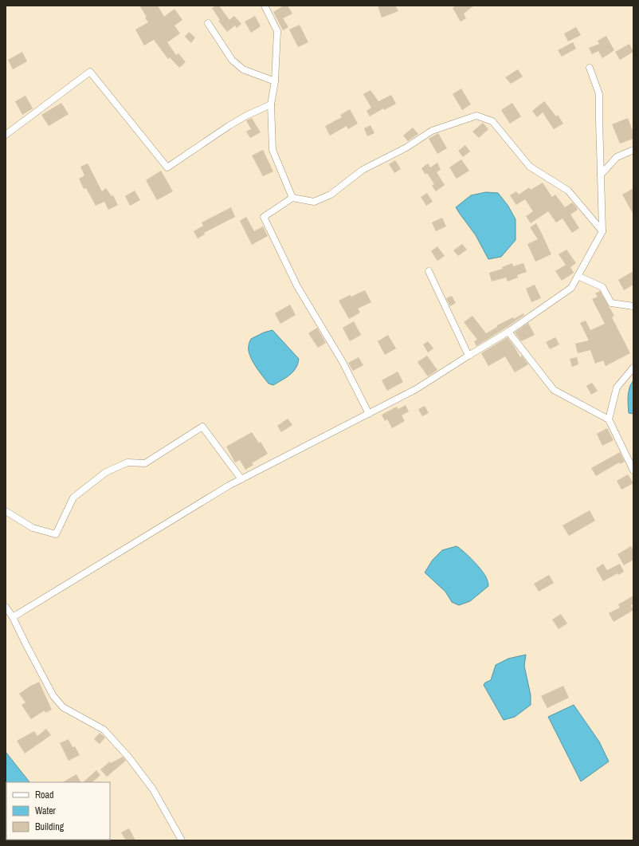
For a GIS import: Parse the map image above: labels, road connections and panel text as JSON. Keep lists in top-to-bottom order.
{
  "legend": ["Road", "Water", "Building"]
}
